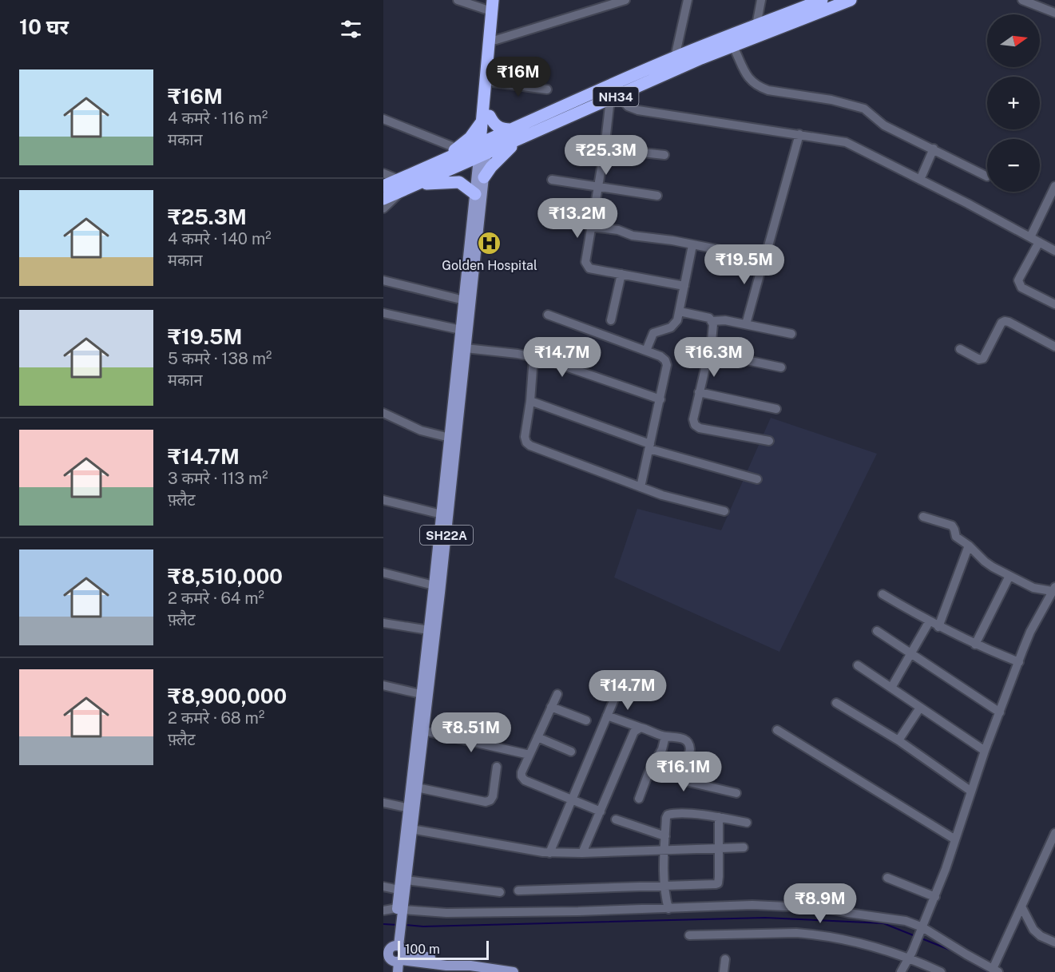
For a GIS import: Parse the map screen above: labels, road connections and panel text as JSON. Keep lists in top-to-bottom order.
{
  "streets": {
    "highway": ["NH34"],
    "main road": ["SH22A"]
  },
  "crossings": [
    ["NH34", "SH22A"]
  ],
  "places": {
    "hospital": ["Golden Hospital"]
  },
  "scale_bar": "100 m",
  "north": "right",
  "page": {
    "heading": "10 घर",
    "map_buttons": ["+", "−"],
    "price": [
      "₹16M",
      "₹25.3M",
      "₹13.2M",
      "₹19.5M",
      "₹14.7M",
      "₹16.3M",
      "₹14.7M",
      "₹8.51M",
      "₹16.1M",
      "₹8.9M"
    ],
    "list": [
      {
        "name": "₹16M",
        "note": "4 कमरे · 116 m² · मकान"
      },
      {
        "name": "₹25.3M",
        "note": "4 कमरे · 140 m² · मकान"
      },
      {
        "name": "₹19.5M",
        "note": "5 कमरे · 138 m² · मकान"
      },
      {
        "name": "₹14.7M",
        "note": "3 कमरे · 113 m² · फ़्लैट"
      },
      {
        "name": "₹8,510,000",
        "note": "2 कमरे · 64 m² · फ़्लैट"
      },
      {
        "name": "₹8,900,000",
        "note": "2 कमरे · 68 m² · फ़्लैट"
      }
    ],
    "scale": "100 m"
  }
}
